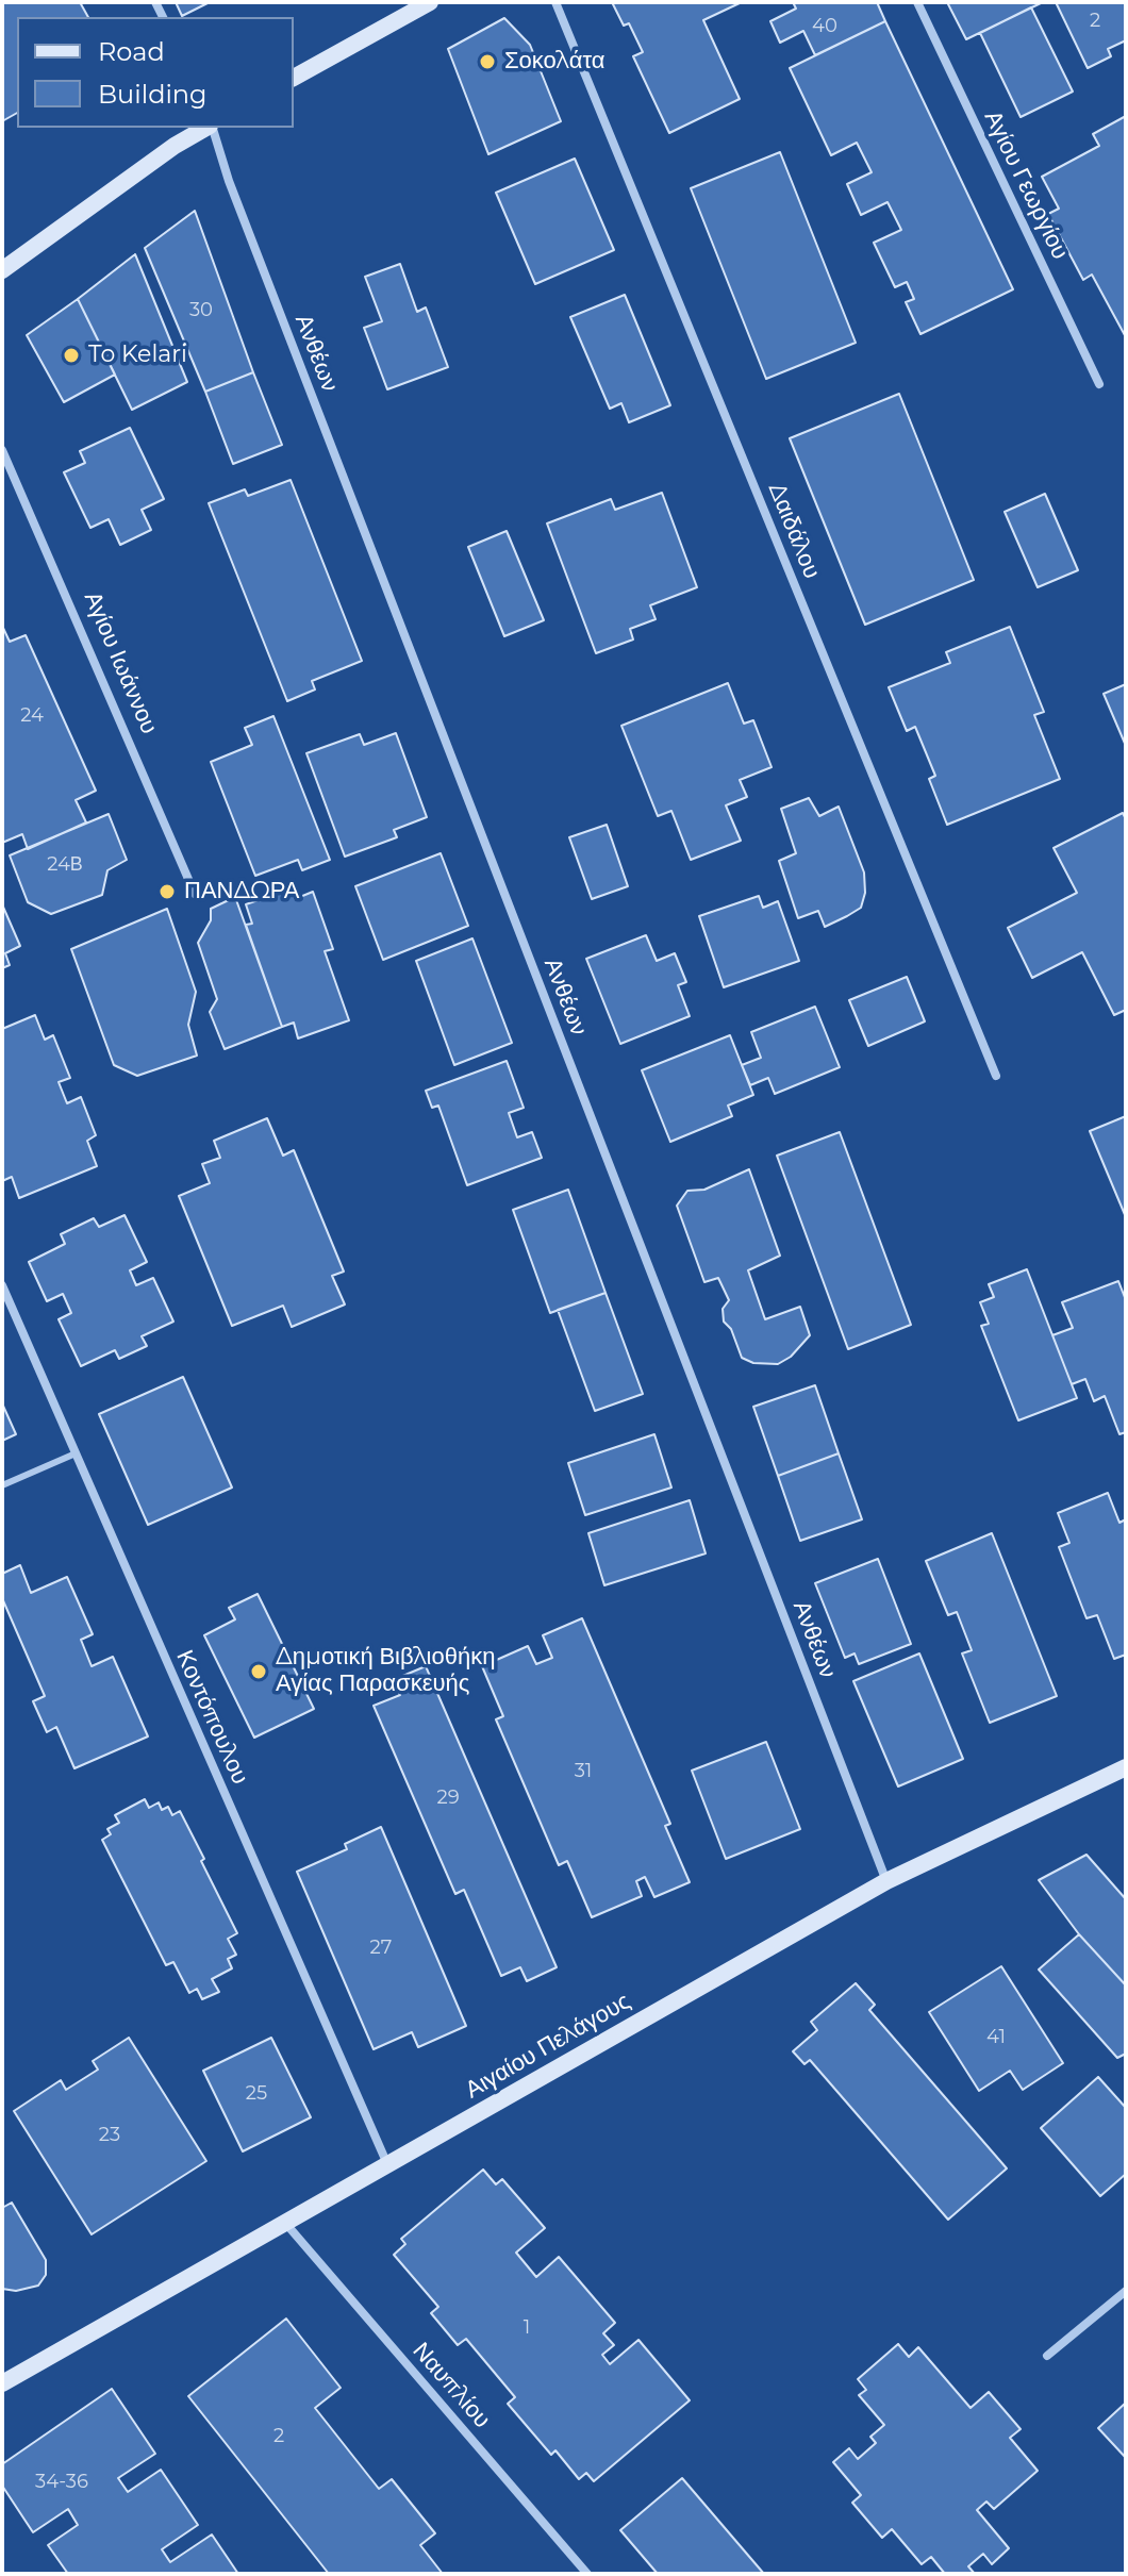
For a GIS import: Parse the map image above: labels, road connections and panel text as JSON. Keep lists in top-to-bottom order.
{
  "streets": {
    "street": [
      "Αγίου Γεωργίου",
      "Ανθέων",
      "Δαιδάλου",
      "Αγίου Ιωάννου",
      "Κοντόπουλου",
      "Αιγαίου Πελάγους",
      "Ναυπλίου"
    ]
  },
  "crossings": [
    ["Ανθέων", "Αιγαίου Πελάγους"],
    ["Κοντόπουλου", "Αιγαίου Πελάγους"],
    ["Αιγαίου Πελάγους", "Ναυπλίου"]
  ],
  "places": [
    "Σοκολάτα",
    "To Kelari",
    "ΠΑΝΔΩΡΑ",
    "Δημοτική Βιβλιοθήκη Αγίας Παρασκευής"
  ],
  "house_numbers": [
    "2",
    "40",
    "30",
    "24",
    "24Β",
    "31",
    "29",
    "27",
    "41",
    "25",
    "23",
    "1",
    "2",
    "34-36"
  ],
  "legend": ["Road", "Building"]
}
